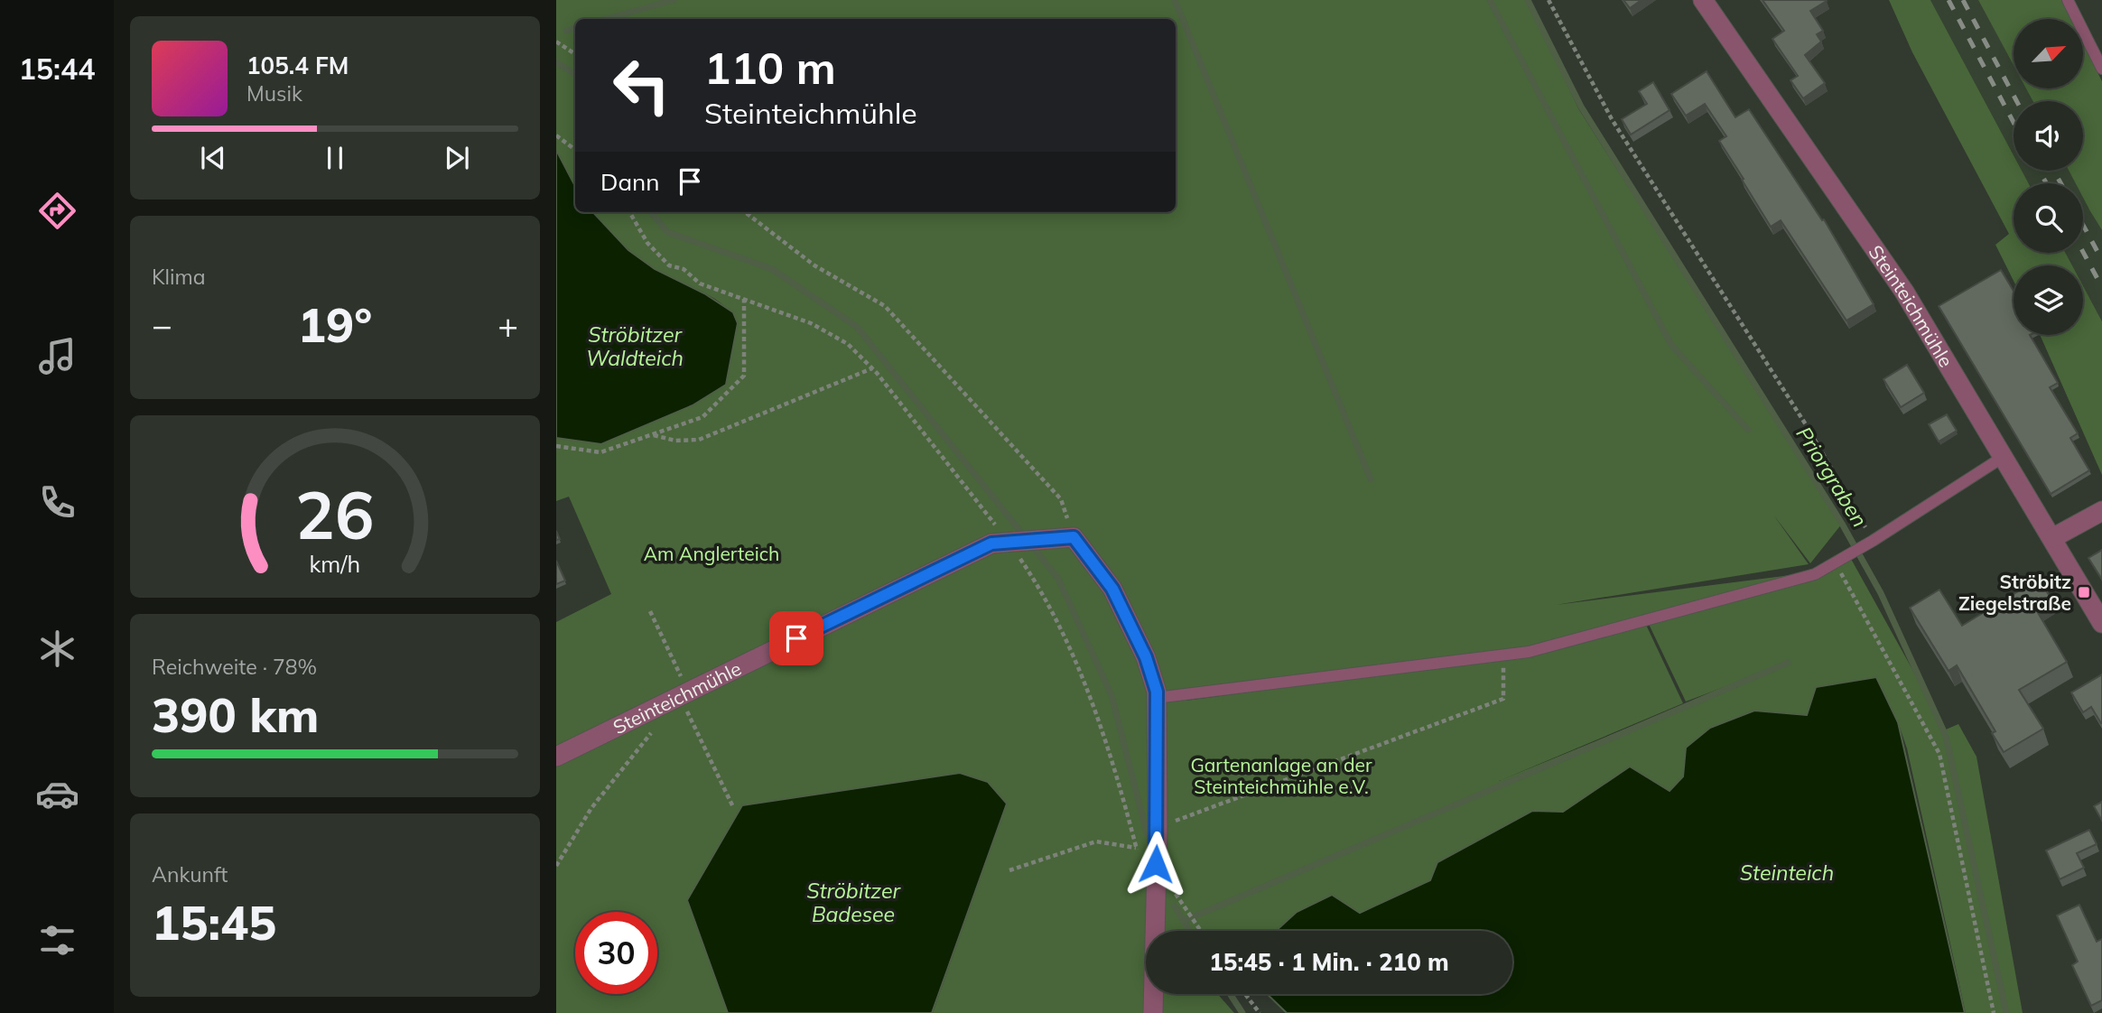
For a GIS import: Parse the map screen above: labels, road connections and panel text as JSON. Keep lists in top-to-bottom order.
{
  "streets": {
    "street": ["Steinteichmühle"]
  },
  "water": [
    "Ströbitzer Waldteich",
    "Priorgraben",
    "Steinteich",
    "Ströbitzer Badesee"
  ],
  "parks": ["Am Anglerteich", "Gartenanlage an der Steinteichmühle e.V."],
  "places": {
    "transit": ["Ströbitz Ziegelstraße"]
  },
  "north": "top right",
  "page": {
    "tabs": "15:44",
    "turn": ["110 m", "Steinteichmühle"],
    "song": ["105.4 FM", "Musik"],
    "then": "Dann",
    "tile": [
      "Klima",
      ["Reichweite · 78%", "390 km"],
      ["Ankunft", "15:45"]
    ],
    "heat": ["−", "19°", "+"],
    "limit": "30",
    "trip": "15:45 · 1 Min. · 210 m",
    "gauge": ["26", "km/h"]
  }
}
